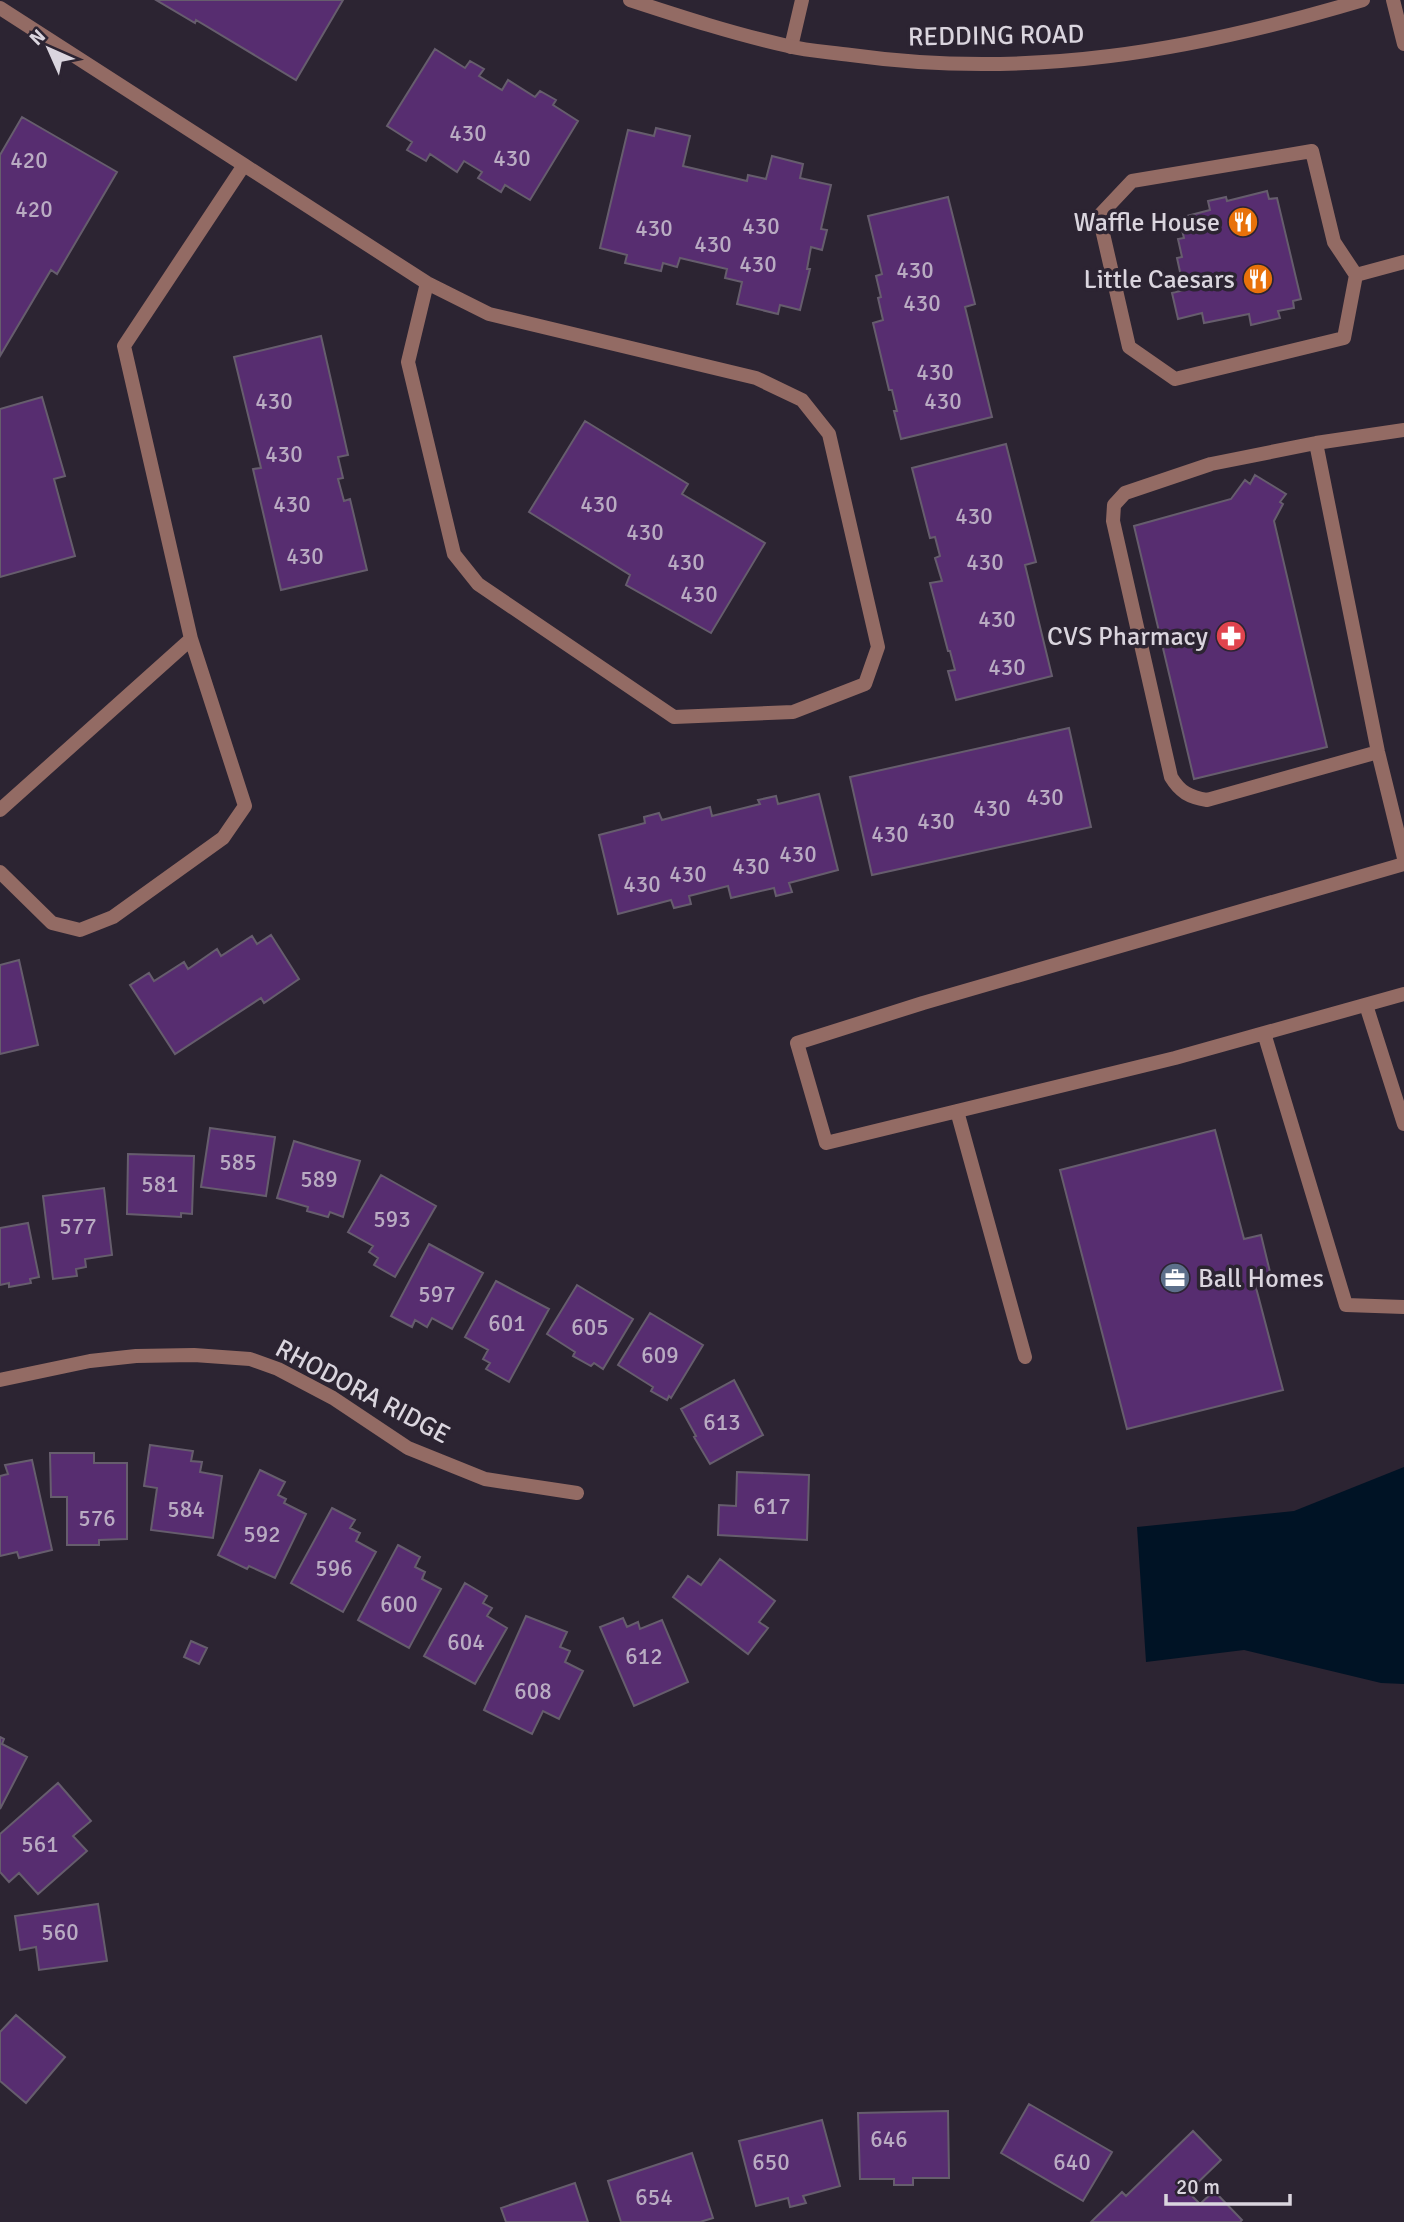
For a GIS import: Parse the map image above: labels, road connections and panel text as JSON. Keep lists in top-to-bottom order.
{
  "streets": {
    "street": ["REDDING ROAD", "RHODORA RIDGE"]
  },
  "places": {
    "restaurant": ["Waffle House", "Little Caesars"],
    "pharmacy": ["CVS Pharmacy"],
    "office": ["Ball Homes"]
  },
  "house_numbers": [
    "430",
    "430",
    "420",
    "420",
    "430",
    "430",
    "430",
    "430",
    "430",
    "430",
    "430",
    "430",
    "430",
    "430",
    "430",
    "430",
    "430",
    "430",
    "430",
    "430",
    "430",
    "430",
    "430",
    "430",
    "430",
    "430",
    "430",
    "430",
    "430",
    "430",
    "430",
    "430",
    "585",
    "589",
    "581",
    "593",
    "577",
    "597",
    "601",
    "605",
    "609",
    "613",
    "617",
    "584",
    "576",
    "592",
    "596",
    "600",
    "604",
    "612",
    "608",
    "561",
    "560",
    "646",
    "650",
    "640",
    "654"
  ],
  "scale_bar": "20 m",
  "north": "top left"
}
